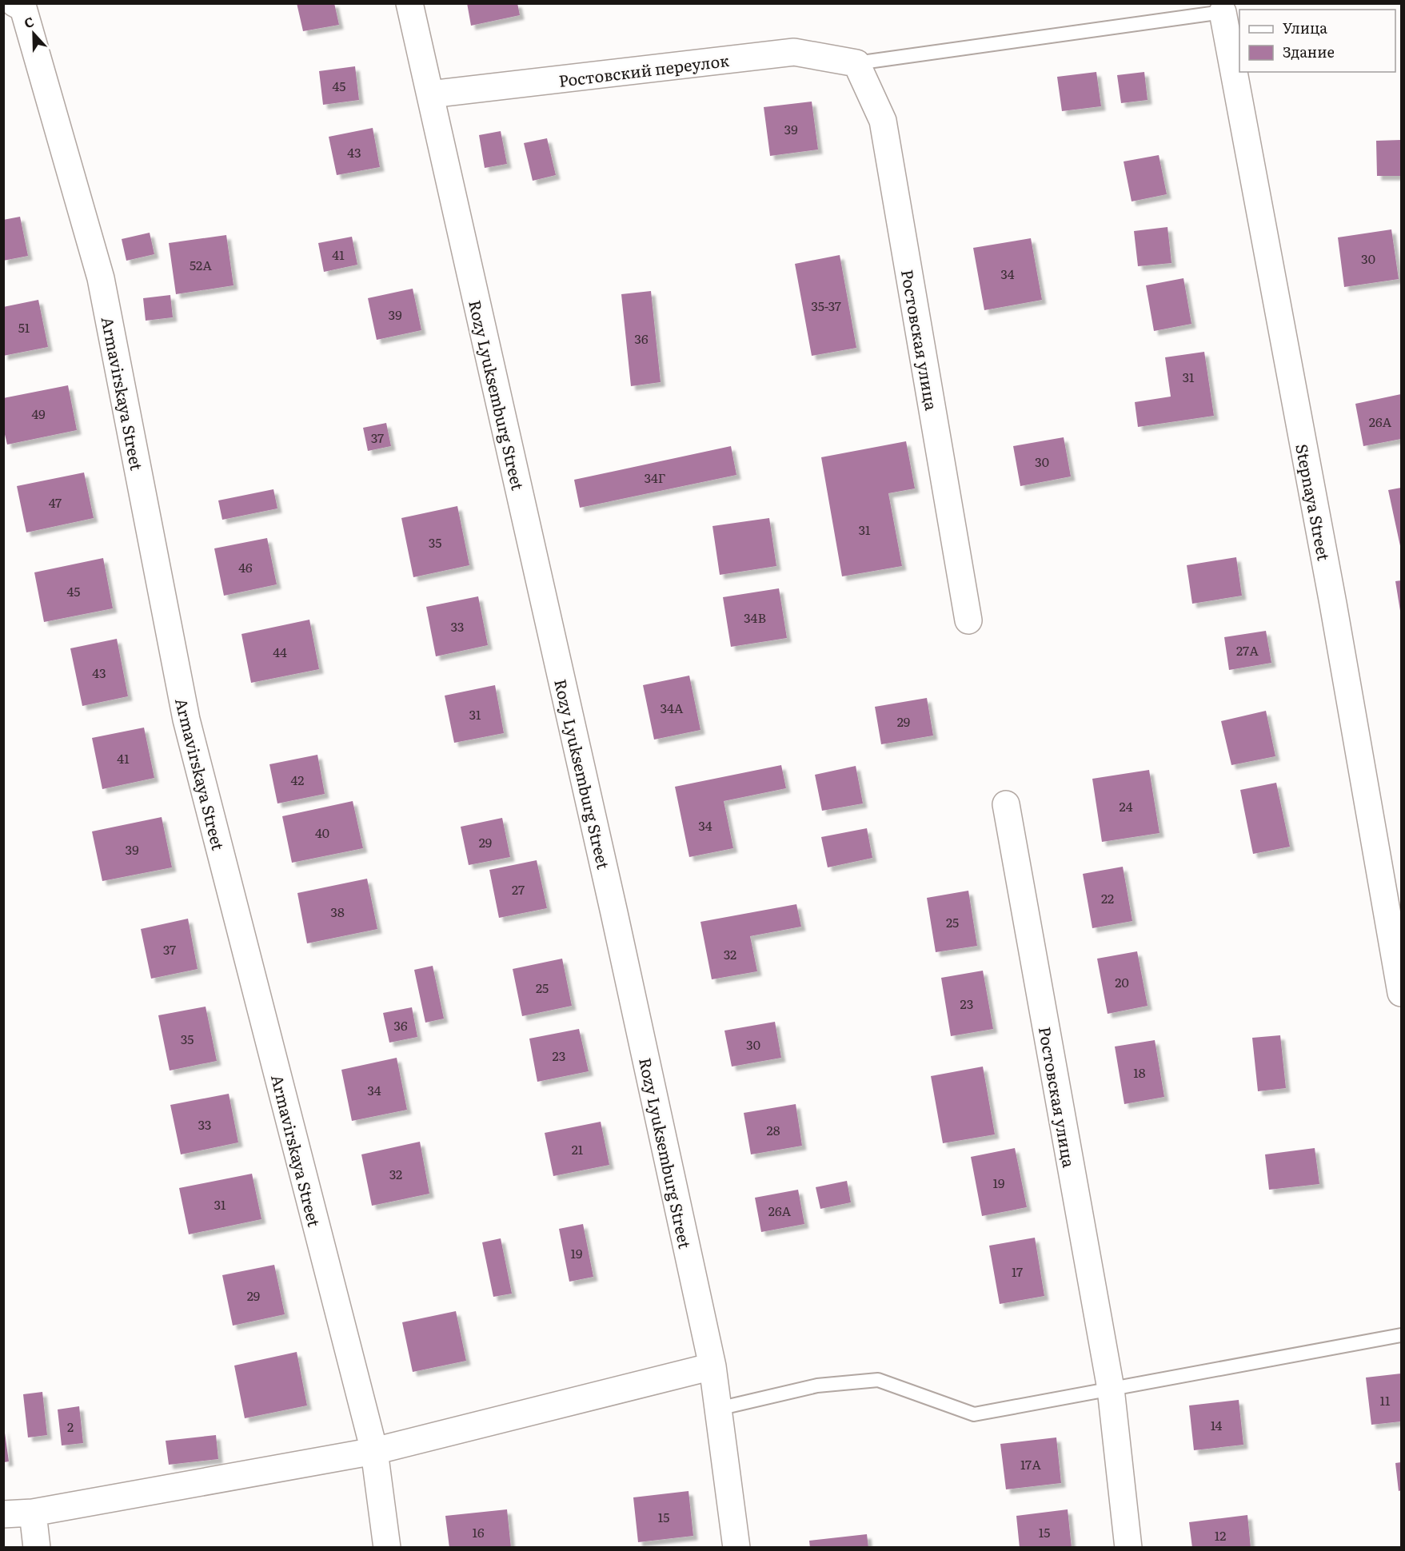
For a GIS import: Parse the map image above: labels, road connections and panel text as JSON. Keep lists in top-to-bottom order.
{
  "streets": {
    "street": [
      "Ростовский переулок",
      "Ростовская улица",
      "Armavirskaya Street",
      "Rozy Lyuksemburg Street",
      "Stepnaya Street"
    ]
  },
  "crossings": [
    ["Ростовский переулок", "Ростовская улица"],
    ["Ростовский переулок", "Rozy Lyuksemburg Street"]
  ],
  "house_numbers": [
    "45",
    "39",
    "43",
    "41",
    "30",
    "52А",
    "34",
    "35-37",
    "39",
    "51",
    "36",
    "31",
    "49",
    "26А",
    "37",
    "30",
    "34Г",
    "47",
    "31",
    "35",
    "46",
    "45",
    "34В",
    "33",
    "27А",
    "44",
    "43",
    "34А",
    "31",
    "29",
    "41",
    "42",
    "24",
    "34",
    "40",
    "29",
    "39",
    "27",
    "22",
    "38",
    "25",
    "37",
    "32",
    "20",
    "25",
    "23",
    "36",
    "35",
    "30",
    "23",
    "18",
    "34",
    "33",
    "28",
    "21",
    "32",
    "19",
    "31",
    "26А",
    "19",
    "17",
    "29",
    "11",
    "14",
    "2",
    "17А",
    "15",
    "16",
    "15",
    "12"
  ],
  "legend": ["Улица", "Здание"],
  "north": "top"
}
